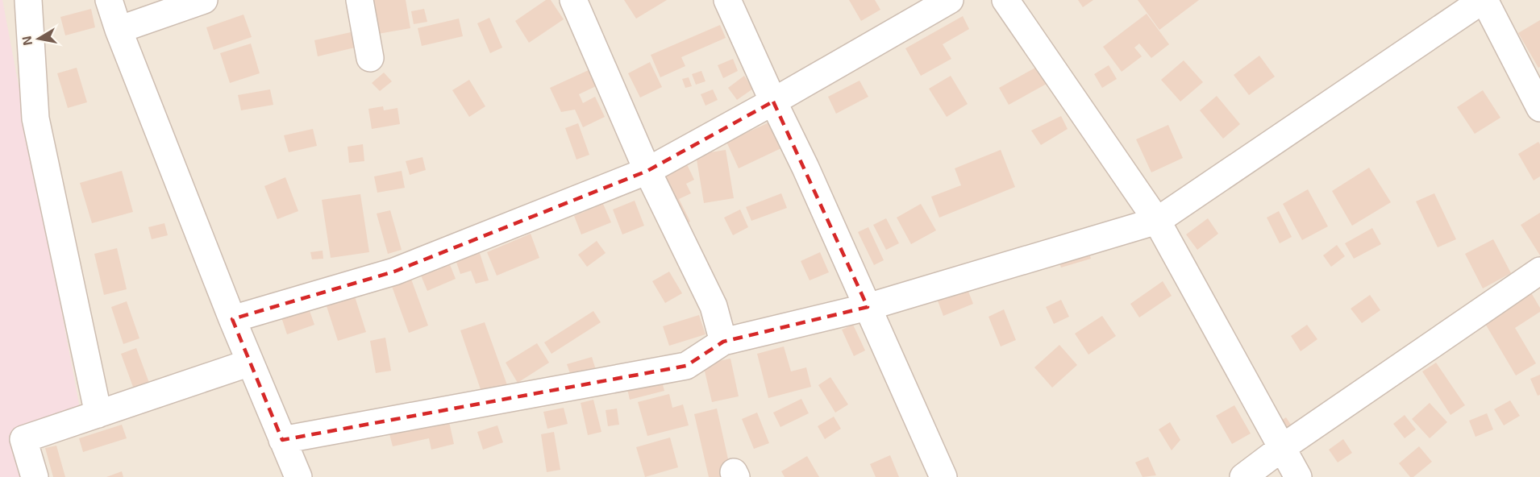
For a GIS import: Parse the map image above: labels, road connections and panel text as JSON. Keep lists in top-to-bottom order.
{
  "north": "left"
}
